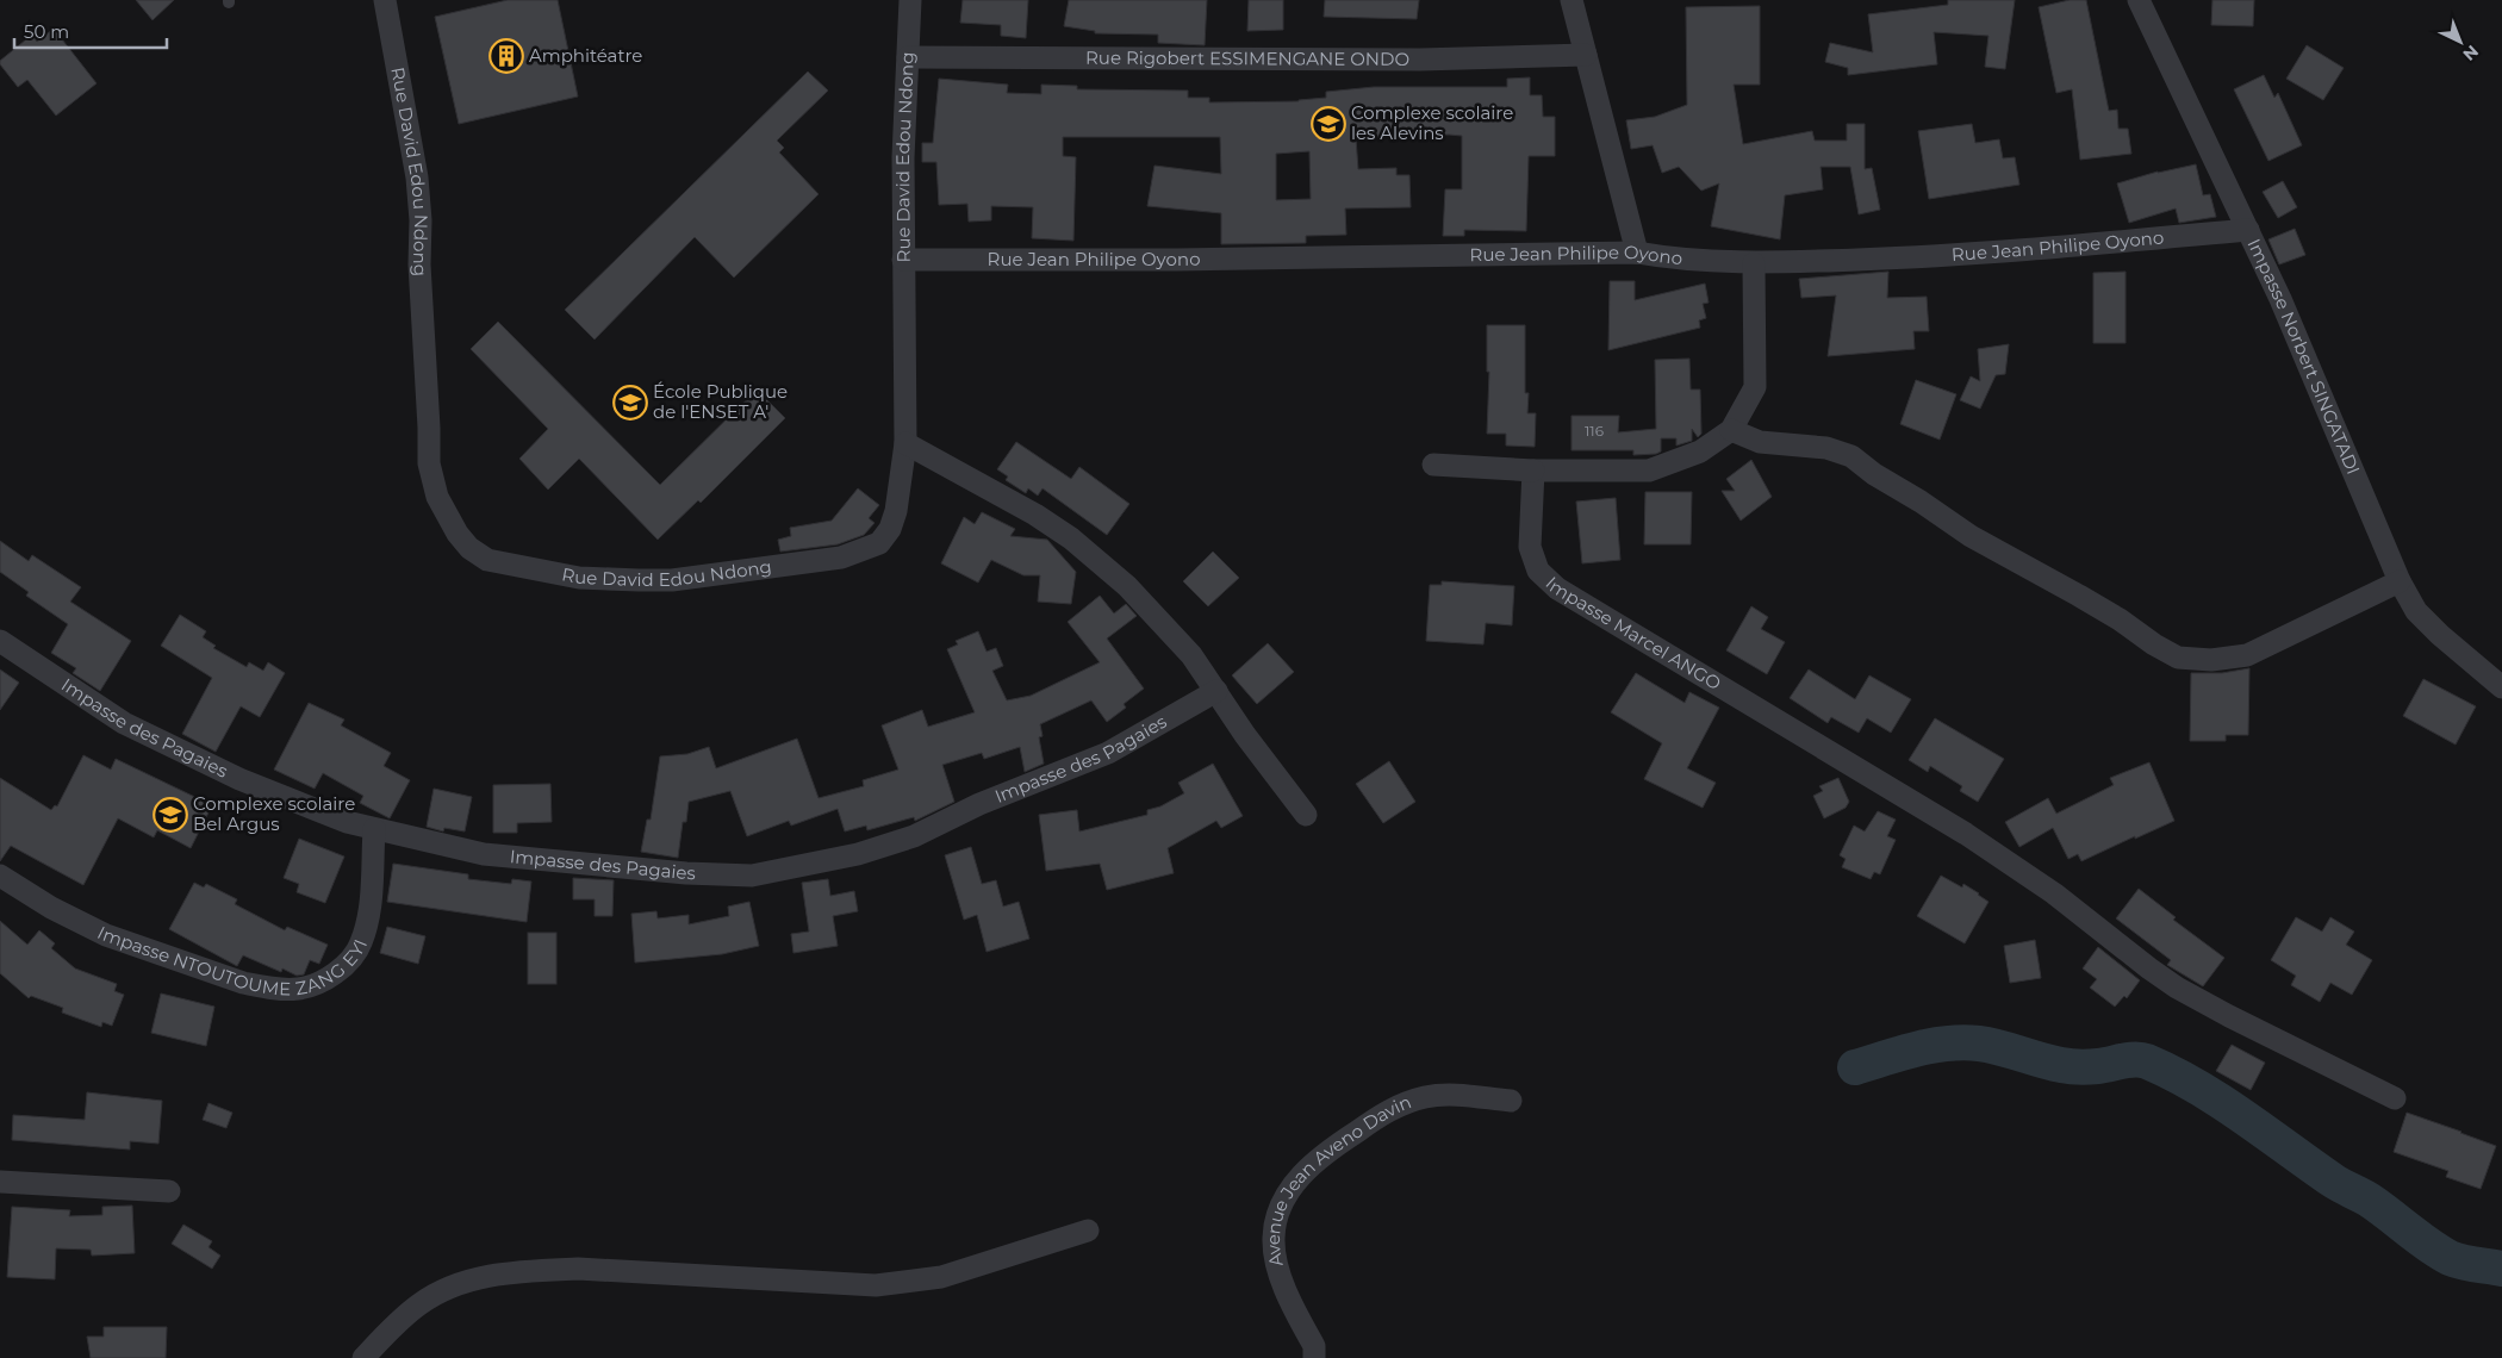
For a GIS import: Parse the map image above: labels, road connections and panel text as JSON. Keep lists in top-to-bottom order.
{
  "streets": {
    "street": [
      "Rue Rigobert ESSIMENGANE ONDO",
      "Rue David Edou Ndong",
      "Rue Jean Philipe Oyono",
      "Impasse Norbert SINGATADI",
      "Impasse Marcel ANGO",
      "Impasse des Pagaies",
      "Impasse NTOUTOUME ZANG EYI",
      "Avenue Jean Aveno Davin"
    ]
  },
  "crossings": [
    ["Rue Rigobert ESSIMENGANE ONDO", "Rue David Edou Ndong"],
    ["Rue David Edou Ndong", "Rue Jean Philipe Oyono"],
    ["Rue Jean Philipe Oyono", "Impasse Norbert SINGATADI"],
    ["Impasse des Pagaies", "Impasse NTOUTOUME ZANG EYI"]
  ],
  "places": {
    "building": ["Amphitéatre"],
    "school or university": ["Complexe scolaire les Alevins", "École Publique de l'ENSET A'", "Complexe scolaire Bel Argus"]
  },
  "house_numbers": ["116"],
  "scale_bar": "50 m",
  "north": "bottom right"
}
